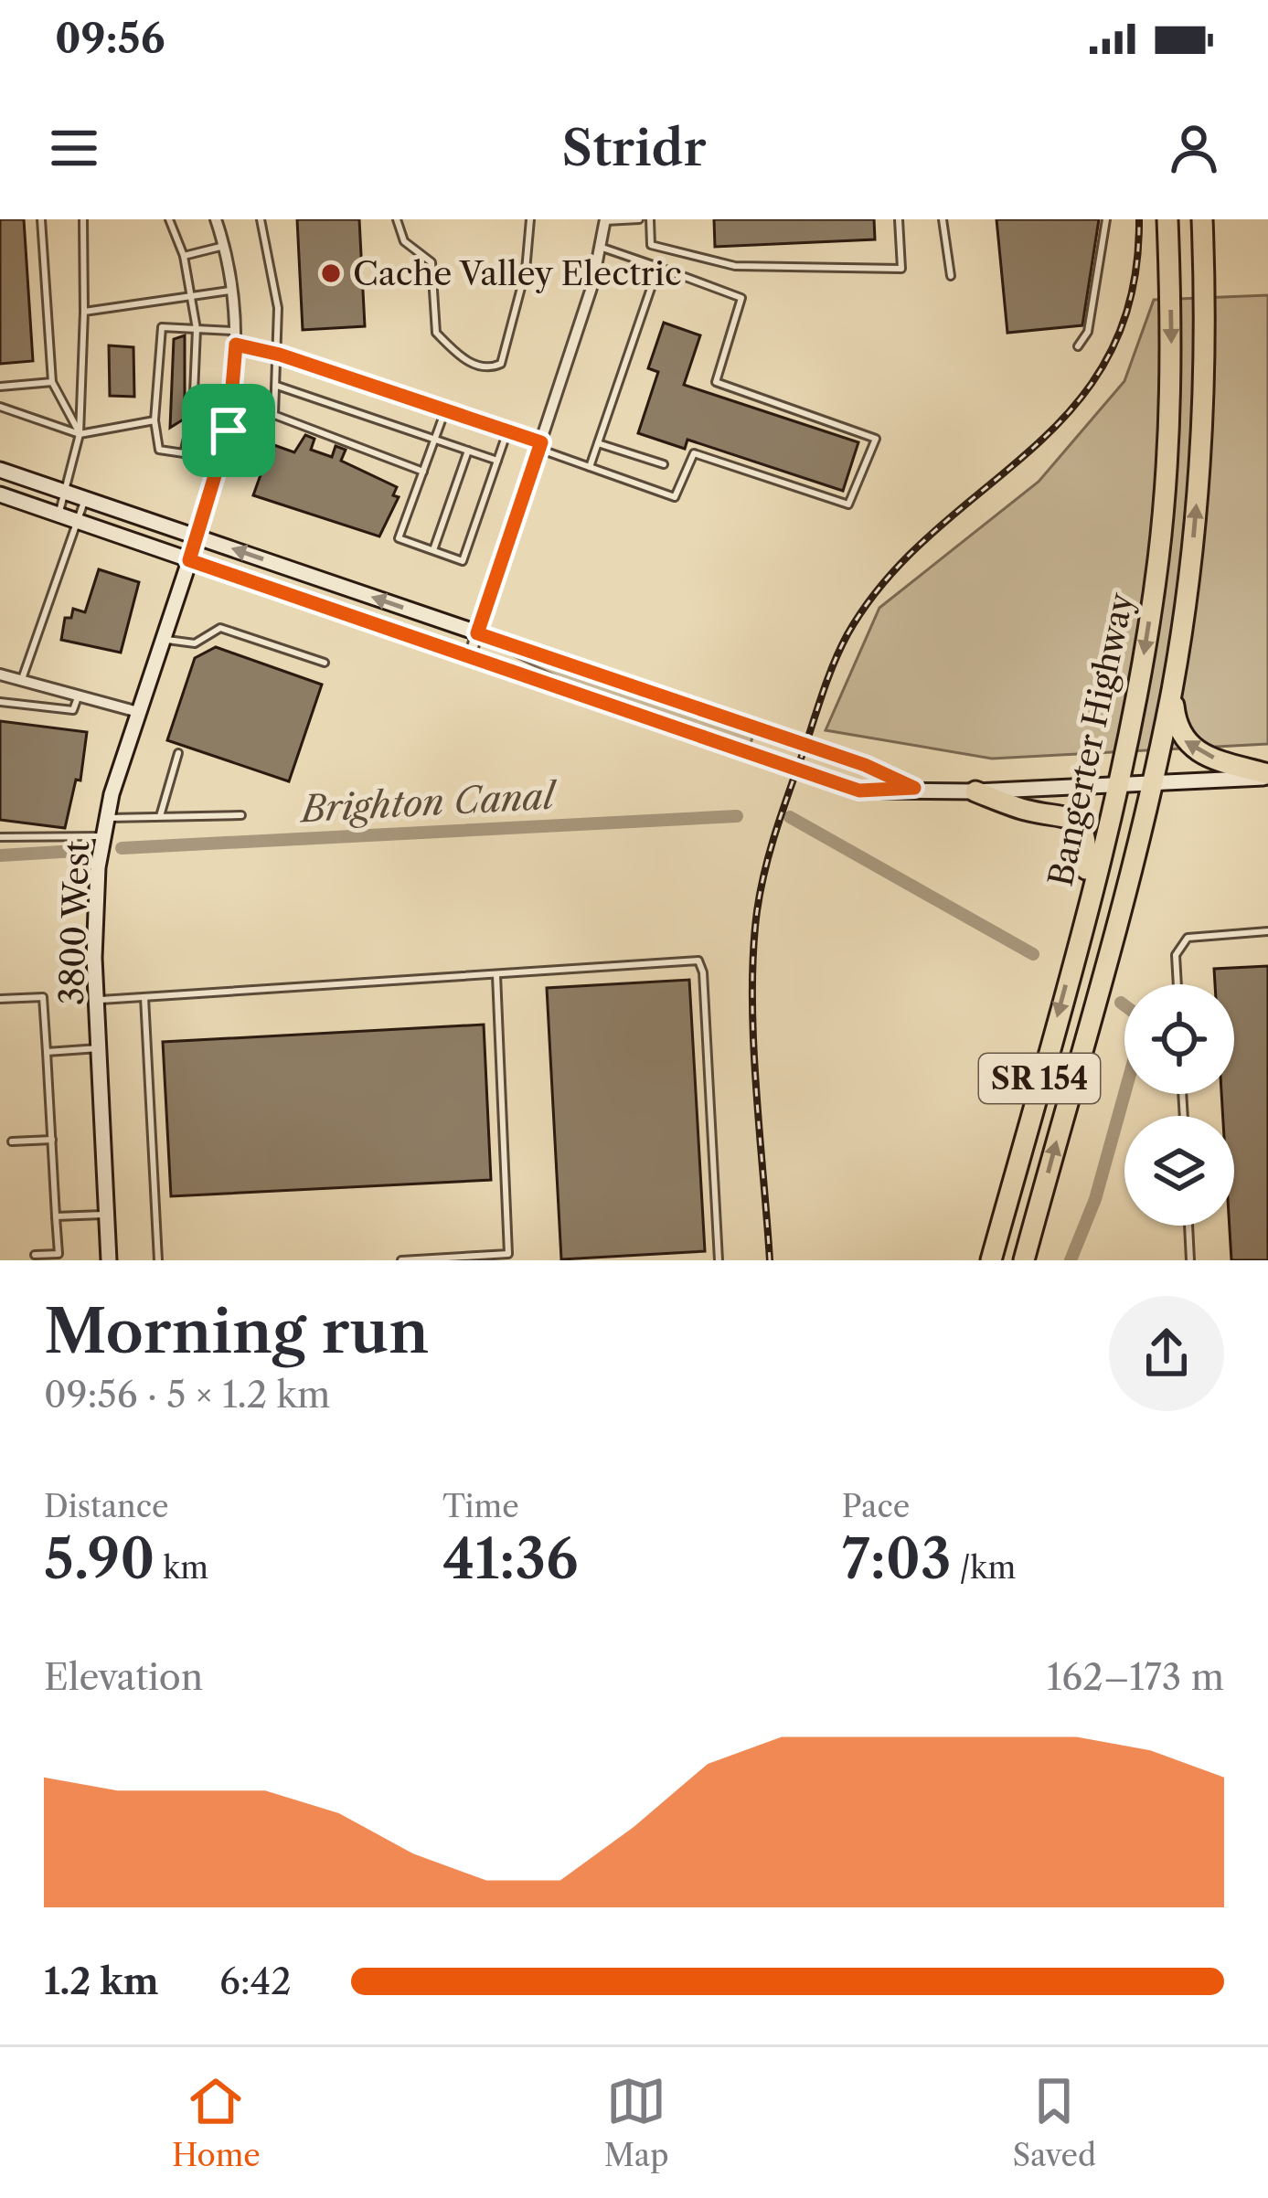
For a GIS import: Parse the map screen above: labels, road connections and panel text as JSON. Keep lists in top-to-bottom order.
{
  "streets": {
    "highway": ["Bangerter Highway", "SR 154"],
    "main road": ["3800 West"]
  },
  "water": ["Brighton Canal"],
  "places": ["Cache Valley Electric"],
  "page": {
    "status": "09:56",
    "header": "Stridr",
    "heading": ["Morning run", "09:56 · 5 × 1.2 km"],
    "stats": [
      ["Distance", "5.90 km"],
      ["Time", "41:36"],
      ["Pace", "7:03 /km"]
    ],
    "chart": ["Elevation", "162–173 m"],
    "list": [
      {
        "name": "1.2 km",
        "note": "6:42"
      }
    ],
    "tabs": ["Home", "Map", "Saved"]
  }
}
